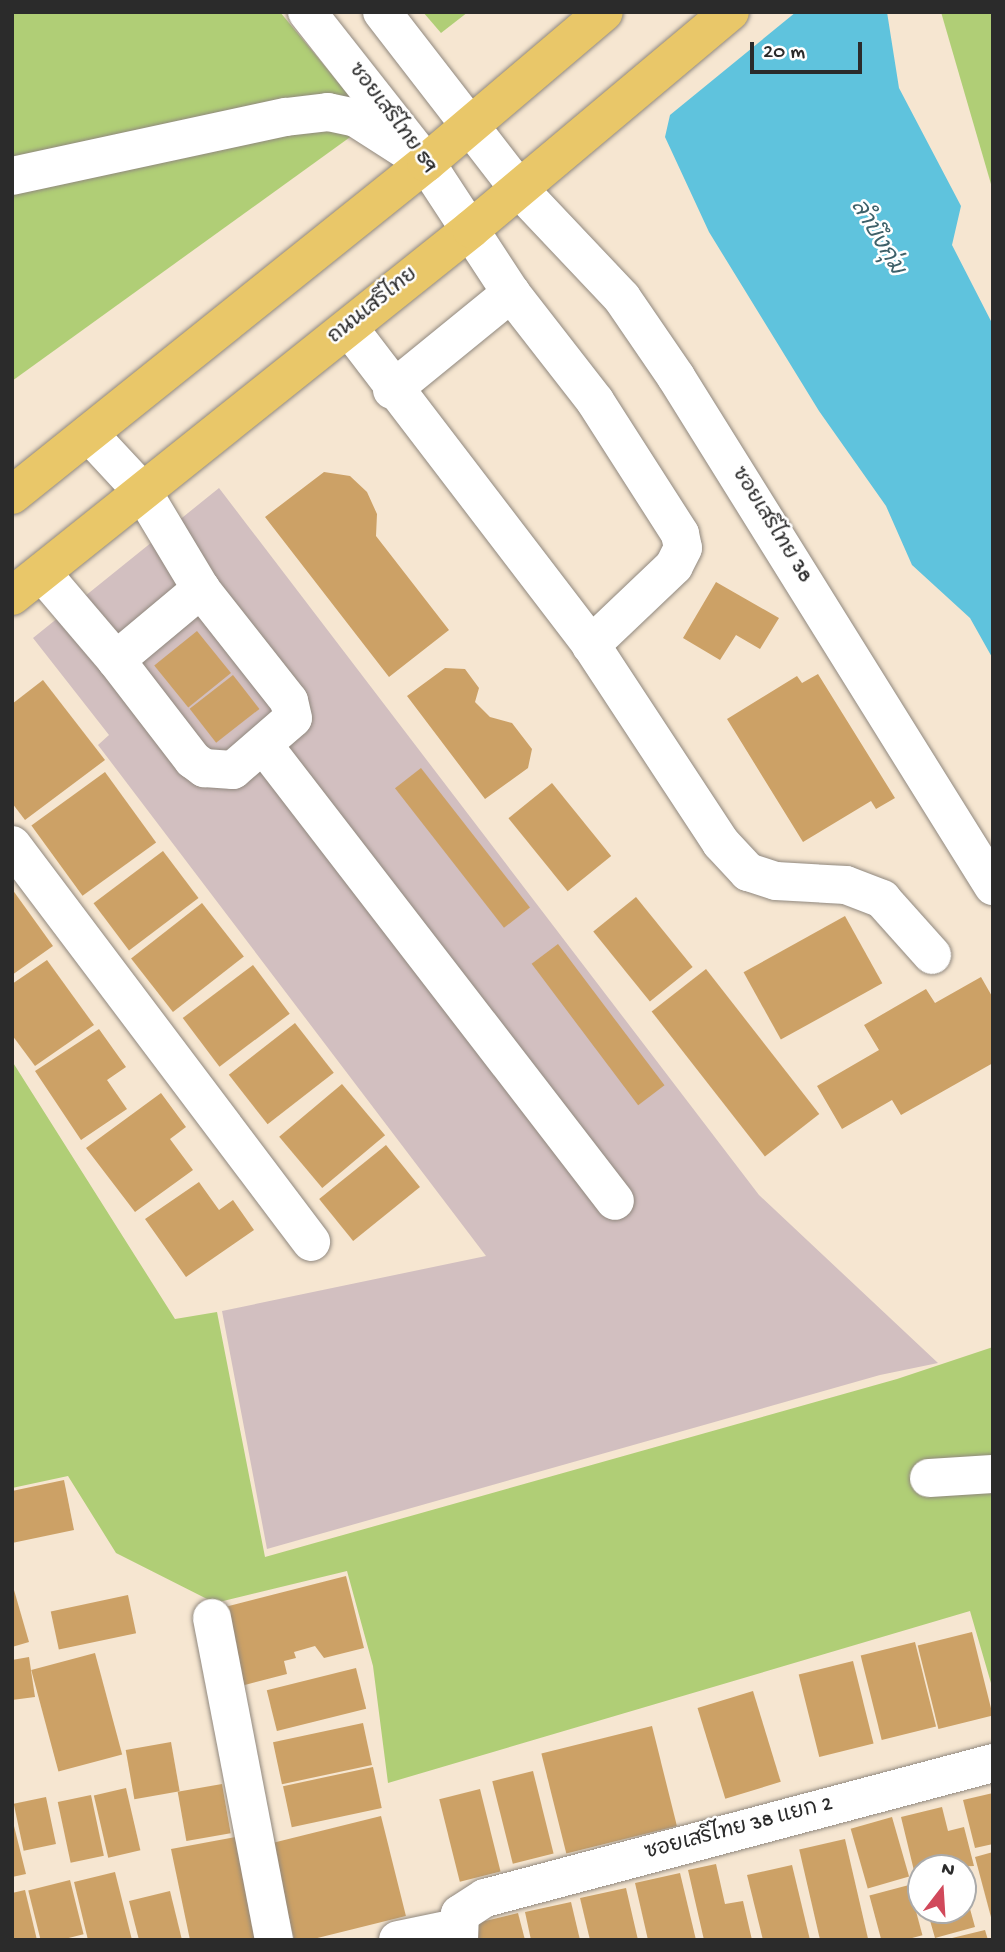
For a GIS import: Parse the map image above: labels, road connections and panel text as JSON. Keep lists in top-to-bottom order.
{
  "streets": {
    "main road": ["ถนนเสรีไทย"],
    "street": ["ซอยเสรีไทย 59", "ซอยเสรีไทย 38", "ซอยเสรีไทย 38 แยก 2"]
  },
  "crossings": [
    ["ซอยเสรีไทย 59", "ถนนเสรีไทย"],
    ["ถนนเสรีไทย", "ซอยเสรีไทย 38"]
  ],
  "water": ["ลำบึงกุ่ม"],
  "scale_bar": "20 m",
  "north": "top"
}
